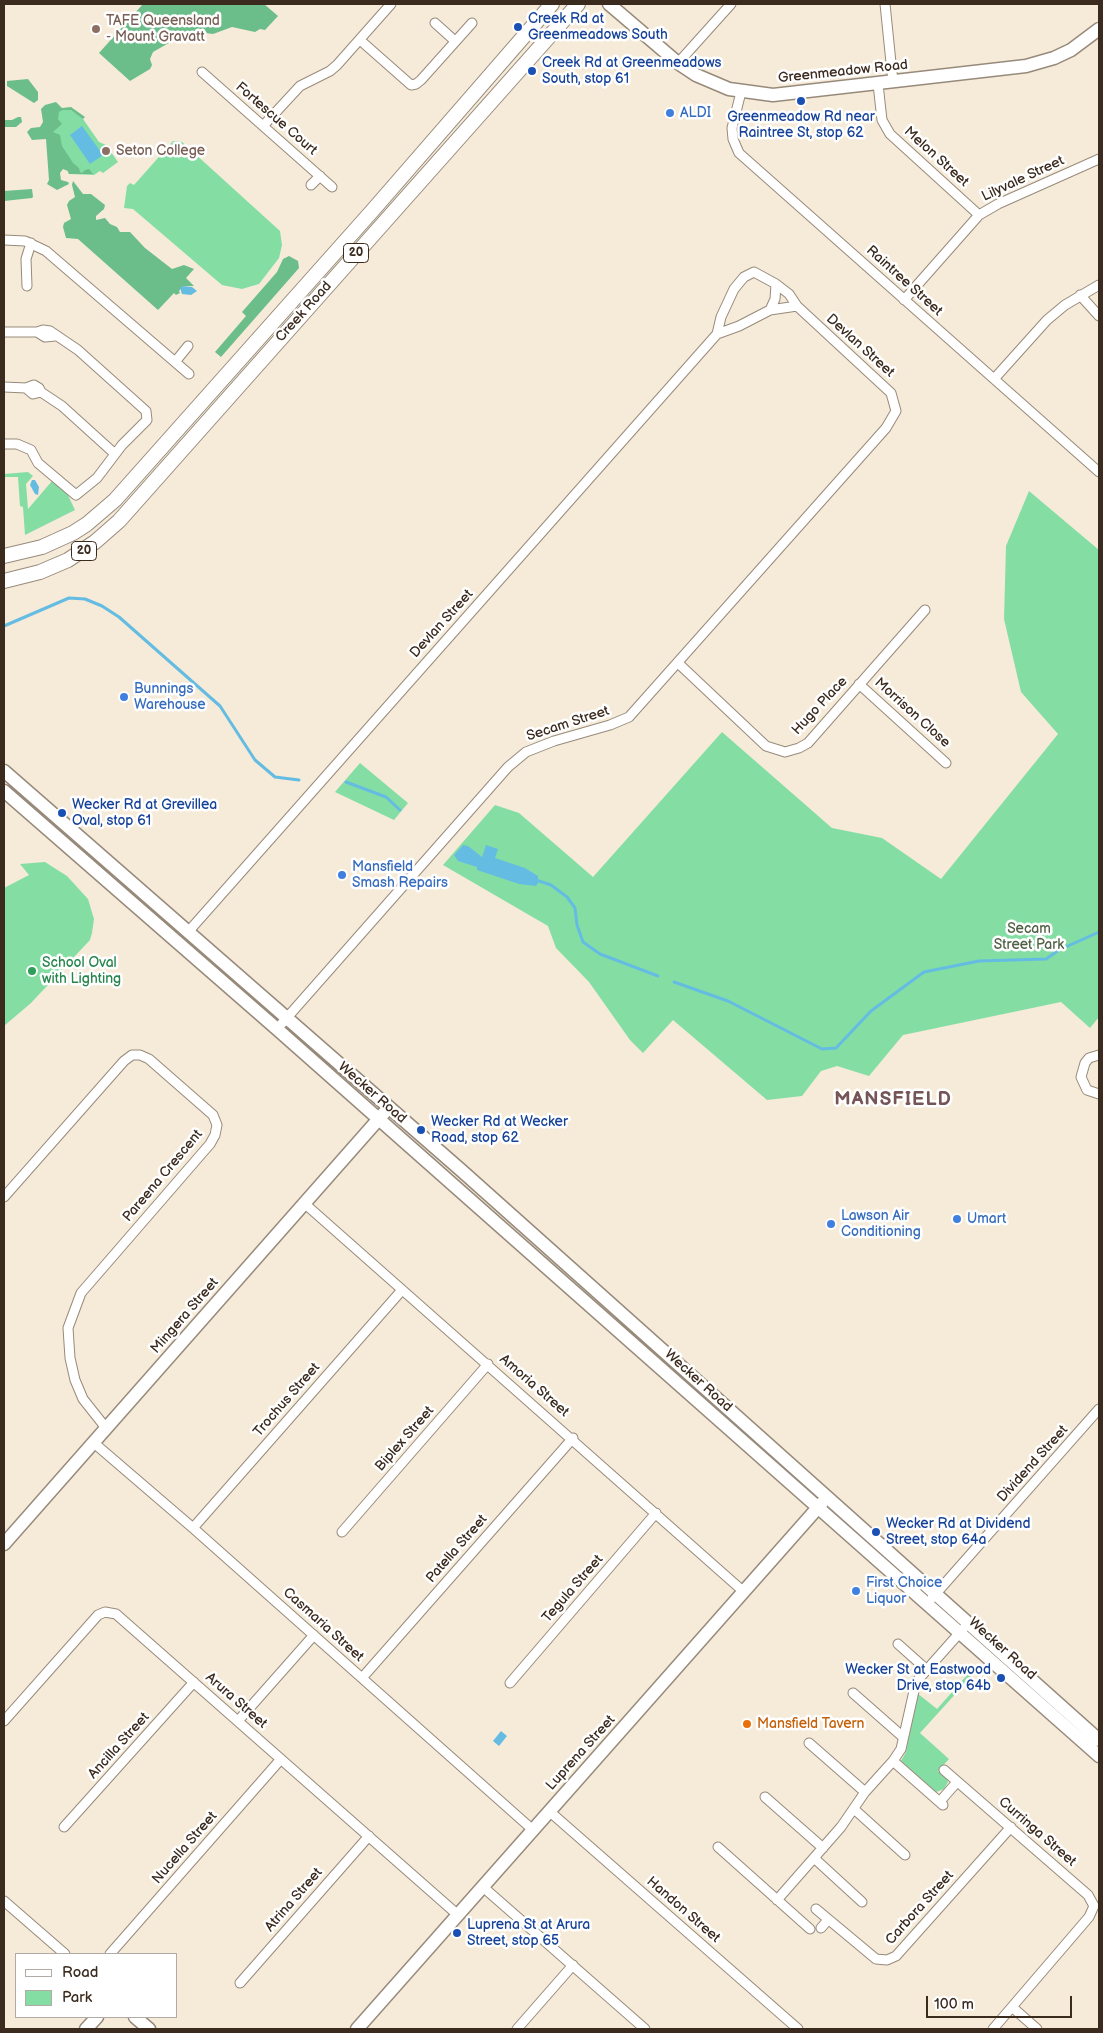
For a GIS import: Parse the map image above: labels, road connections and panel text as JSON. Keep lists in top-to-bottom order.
{
  "streets": {
    "main road": ["20", "Creek Road"],
    "street": [
      "Greenmeadow Road",
      "Fortescue Court",
      "Melon Street",
      "Lilyvale Street",
      "Raintree Street",
      "Devlan Street",
      "Hugo Place",
      "Morrison Close",
      "Secam Street",
      "Wecker Road",
      "Pareena Crescent",
      "Mingera Street",
      "Amoria Street",
      "Trochus Street",
      "Biplex Street",
      "Dividend Street",
      "Patella Street",
      "Tegula Street",
      "Casmaria Street",
      "Arura Street",
      "Ancilla Street",
      "Luprena Street",
      "Curringa Street",
      "Nucella Street",
      "Atrina Street",
      "Carbora Street",
      "Handon Street"
    ]
  },
  "crossings": [
    ["Greenmeadow Road", "Melon Street"],
    ["Greenmeadow Road", "Raintree Street"],
    ["Melon Street", "Lilyvale Street"],
    ["Lilyvale Street", "Raintree Street"],
    ["Devlan Street", "Secam Street"],
    ["Devlan Street", "Wecker Road"],
    ["Hugo Place", "Morrison Close"],
    ["Hugo Place", "Secam Street"],
    ["Secam Street", "Wecker Road"],
    ["Wecker Road", "Mingera Street"],
    ["Wecker Road", "Dividend Street"],
    ["Wecker Road", "Luprena Street"],
    ["Pareena Crescent", "Mingera Street"],
    ["Mingera Street", "Amoria Street"],
    ["Mingera Street", "Casmaria Street"],
    ["Amoria Street", "Trochus Street"],
    ["Amoria Street", "Biplex Street"],
    ["Amoria Street", "Patella Street"],
    ["Amoria Street", "Tegula Street"],
    ["Amoria Street", "Luprena Street"],
    ["Trochus Street", "Casmaria Street"],
    ["Patella Street", "Casmaria Street"],
    ["Casmaria Street", "Luprena Street"],
    ["Arura Street", "Ancilla Street"],
    ["Arura Street", "Luprena Street"],
    ["Arura Street", "Nucella Street"],
    ["Arura Street", "Atrina Street"],
    ["Luprena Street", "Handon Street"],
    ["Curringa Street", "Carbora Street"]
  ],
  "districts": ["MANSFIELD"],
  "parks": ["Secam Street Park"],
  "places": [
    "Creek Rd at Greenmeadows South",
    "TAFE Queensland - Mount Gravatt",
    "Creek Rd at Greenmeadows South, stop 61",
    "Greenmeadow Rd near Raintree St, stop 62",
    "ALDI",
    "Seton College",
    "Bunnings Warehouse",
    "Wecker Rd at Grevillea Oval, stop 61",
    "Mansfield Smash Repairs",
    "School Oval with Lighting",
    "Wecker Rd at Wecker Road, stop 62",
    "Umart",
    "Lawson Air Conditioning",
    "Wecker Rd at Dividend Street, stop 64a",
    "First Choice Liquor",
    "Wecker St at Eastwood Drive, stop 64b",
    "Mansfield Tavern",
    "Luprena St at Arura Street, stop 65"
  ],
  "legend": ["Road", "Park"],
  "scale_bar": "100 m"
}
